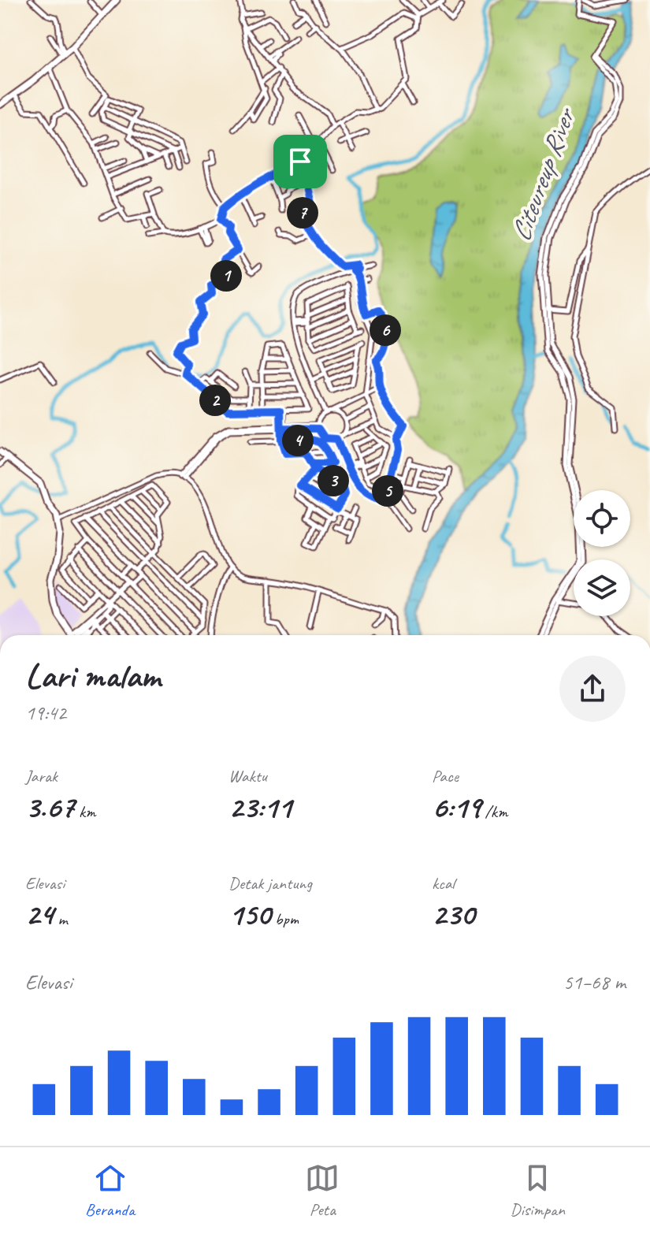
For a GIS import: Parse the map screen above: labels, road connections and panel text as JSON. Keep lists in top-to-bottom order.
{
  "water": ["Citeureup River"],
  "page": {
    "pins": [
      "7",
      "1",
      "6",
      "2",
      "4",
      "3",
      "5"
    ],
    "heading": ["Lari malam", "19:42"],
    "stats": [
      ["Jarak", "3.67 km"],
      ["Waktu", "23:11"],
      ["Pace", "6:19 /km"],
      ["Elevasi", "24 m"],
      ["Detak jantung", "150 bpm"],
      ["kcal", "230"]
    ],
    "chart": ["Elevasi", "51–68 m"],
    "tabs": ["Beranda", "Peta", "Disimpan"]
  }
}
